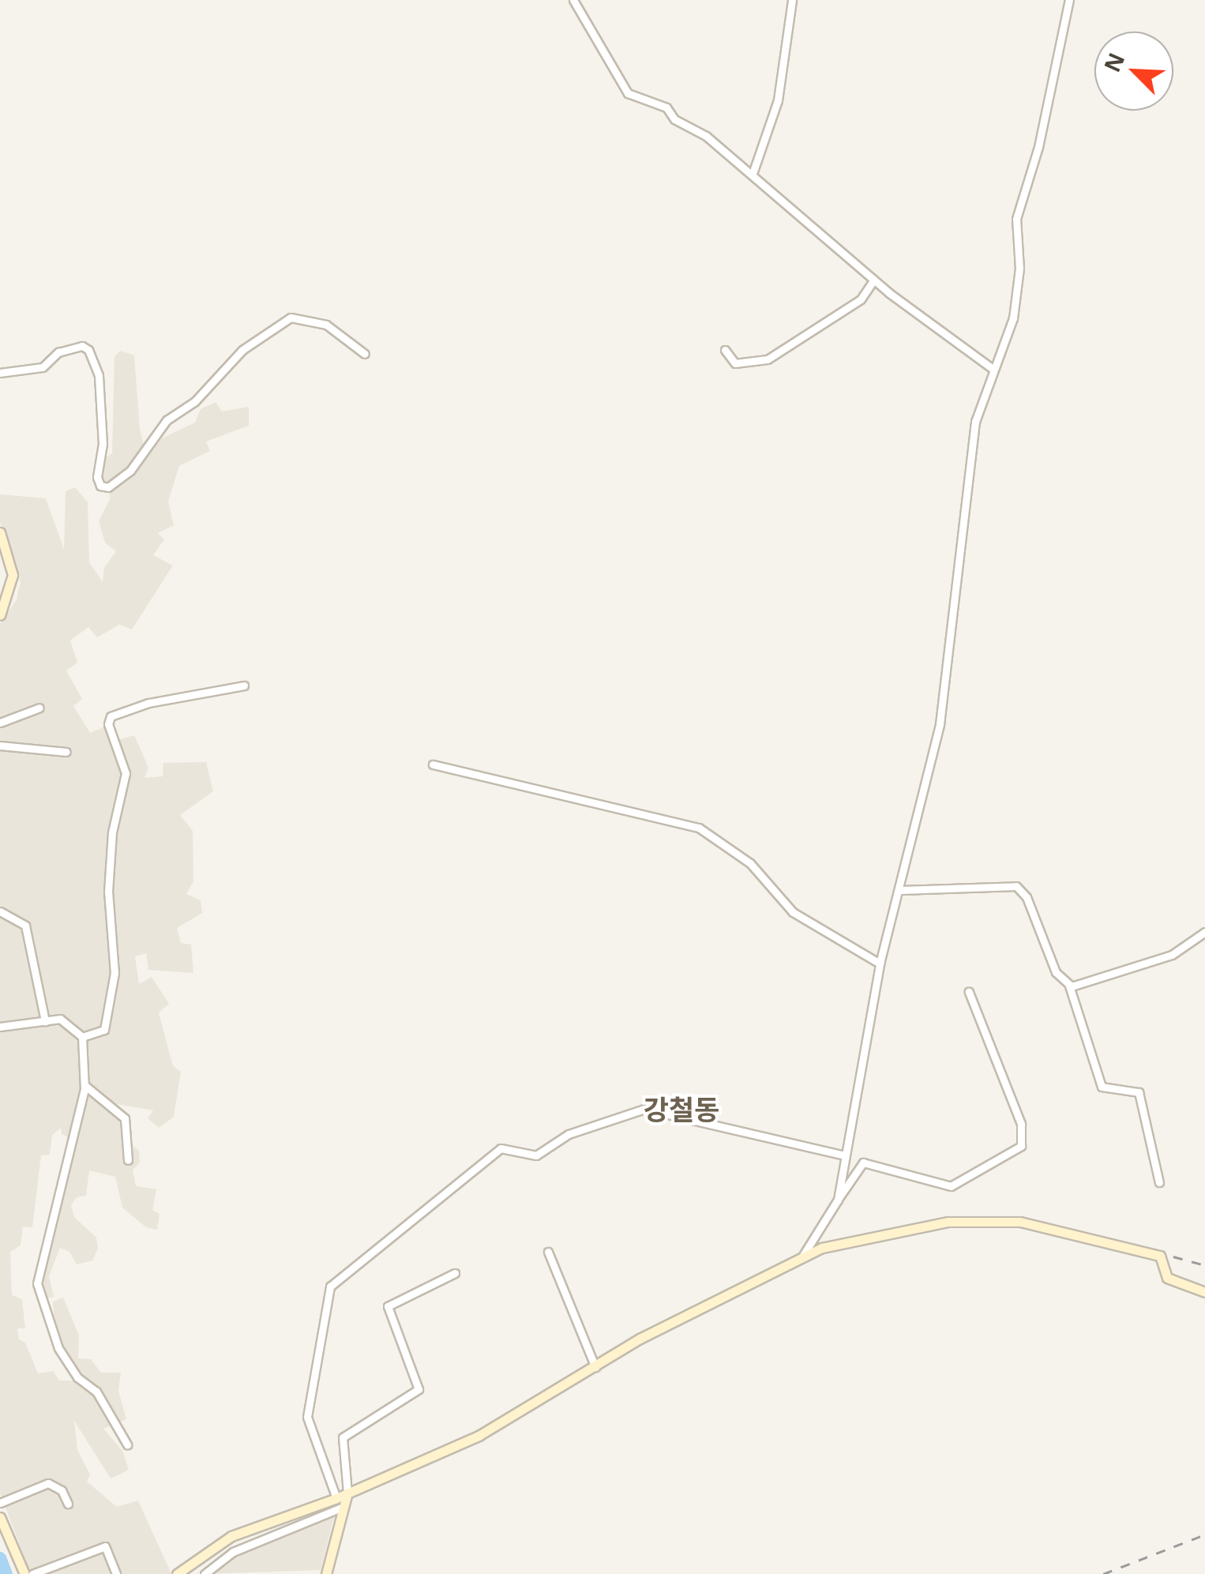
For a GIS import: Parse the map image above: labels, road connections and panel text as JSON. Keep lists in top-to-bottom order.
{
  "districts": ["강철동"],
  "north": "top left"
}
